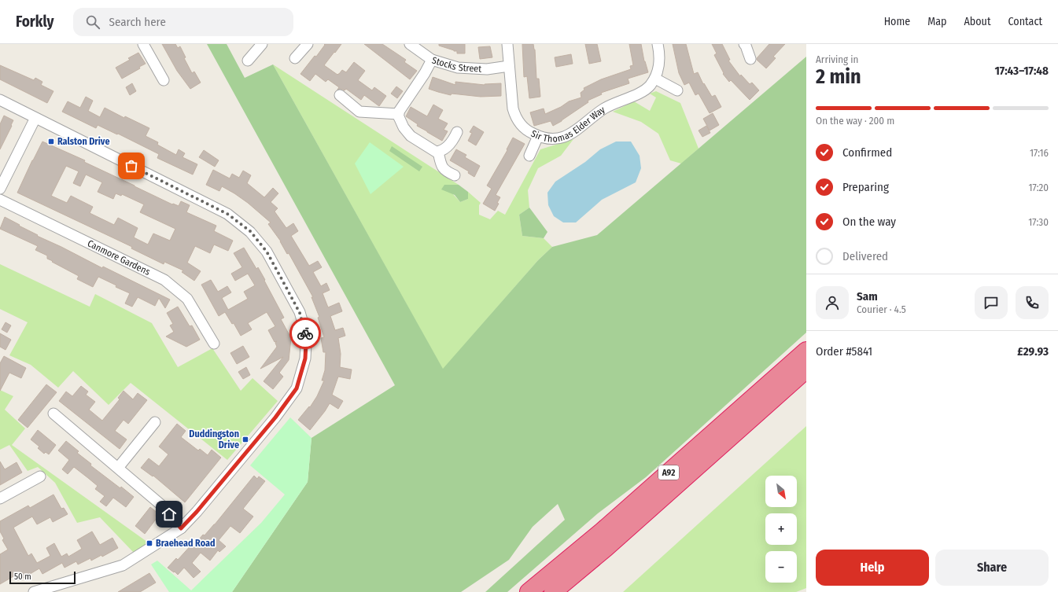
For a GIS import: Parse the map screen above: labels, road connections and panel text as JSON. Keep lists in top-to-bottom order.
{
  "streets": {
    "highway": ["A92"],
    "street": ["Stocks Street", "Sir Thomas Elder Way", "Canmore Gardens"]
  },
  "crossings": [
    ["Stocks Street", "Sir Thomas Elder Way"]
  ],
  "places": {
    "transit": ["Ralston Drive", "Duddingston Drive", "Braehead Road"]
  },
  "scale_bar": "50 m",
  "north": "bottom right",
  "page": {
    "header": "Forkly",
    "search": "Search here",
    "nav": [
      "Home",
      "Map",
      "About",
      "Contact"
    ],
    "heading": ["2 min", "Arriving in", "17:43–17:48"],
    "panel": [
      "Sam",
      "Courier · 4.5",
      "Order #5841",
      "£29.93"
    ],
    "bar": "On the way · 200 m",
    "list": [
      ["Confirmed", "17:16"],
      ["Preparing", "17:20"],
      ["On the way", "17:30"],
      "Delivered"
    ],
    "map_buttons": ["+", "−"],
    "buttons": ["Help", "Share"],
    "scale": "50 m"
  }
}
